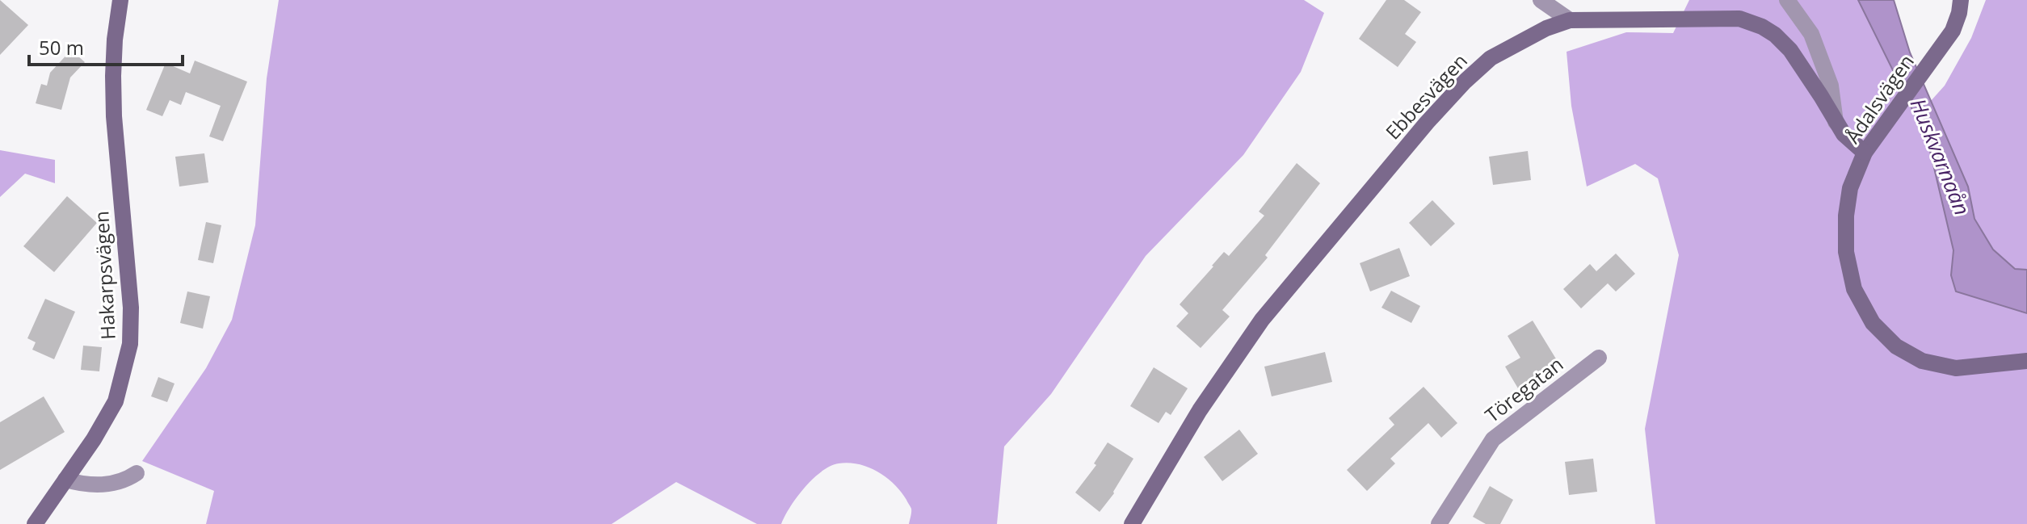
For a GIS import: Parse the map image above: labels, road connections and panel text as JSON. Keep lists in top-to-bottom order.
{
  "streets": {
    "street": [
      "Ebbesvägen",
      "Ådalsvägen",
      "Hakarpsvägen",
      "Töregatan"
    ]
  },
  "crossings": [
    ["Ebbesvägen", "Ådalsvägen"]
  ],
  "water": ["Huskvarnaån"],
  "scale_bar": "50 m"
}
